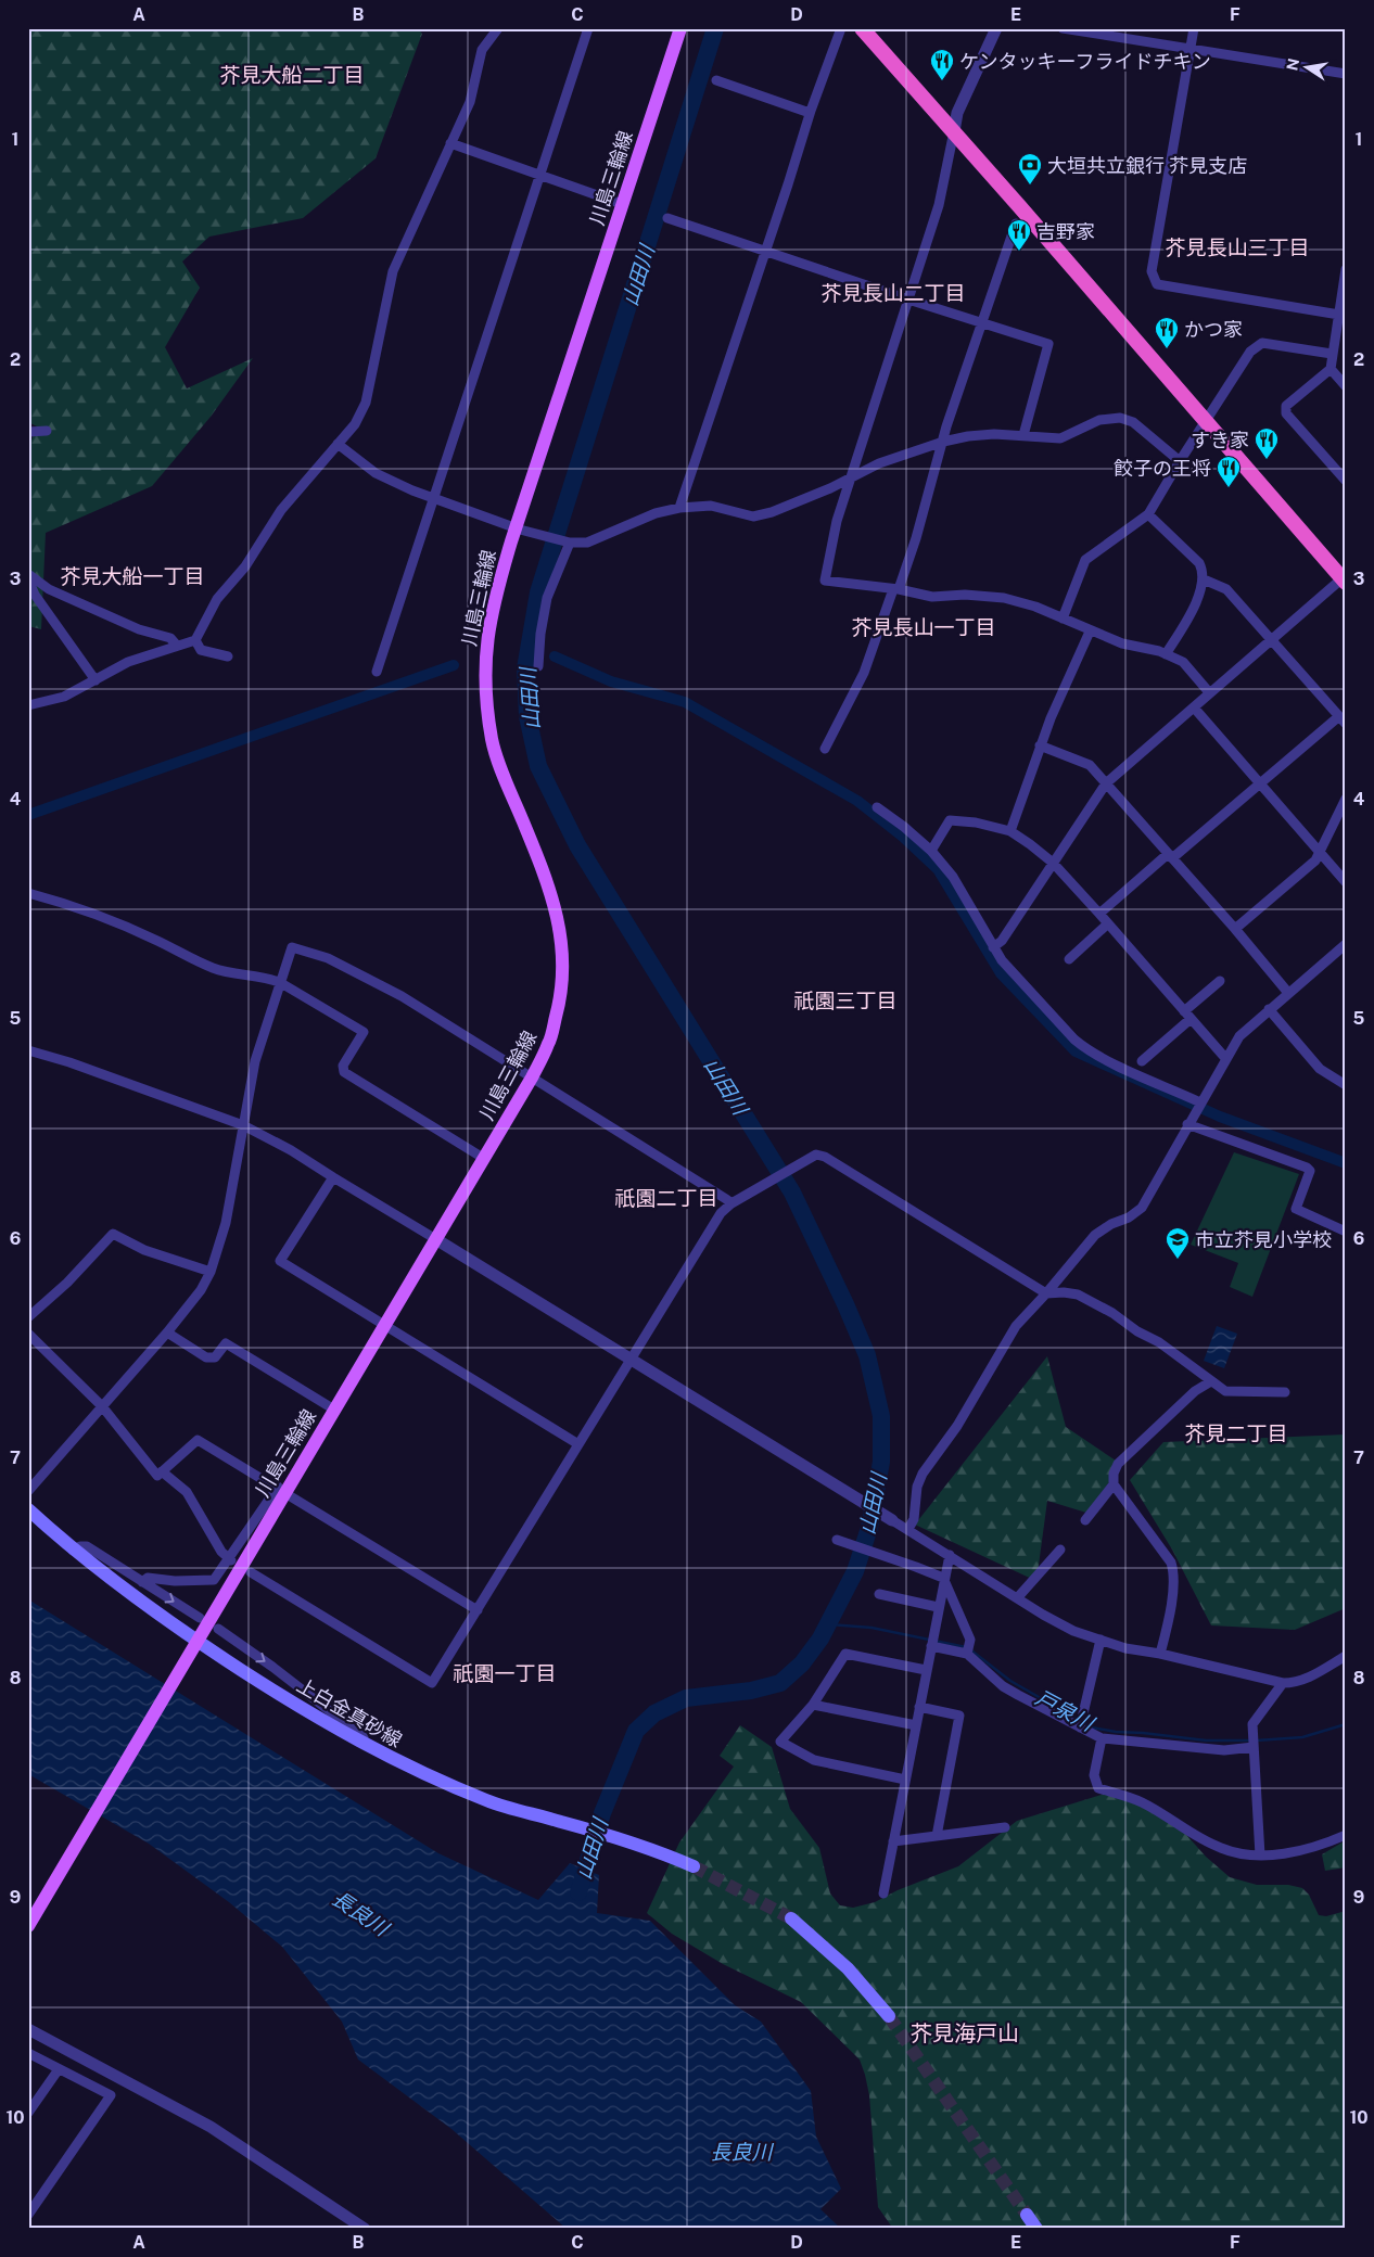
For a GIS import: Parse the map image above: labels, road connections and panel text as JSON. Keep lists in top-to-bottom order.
{
  "streets": {
    "main road": ["川島三輪線", "上白金真砂線"]
  },
  "crossings": [
    ["川島三輪線", "上白金真砂線"]
  ],
  "districts": [
    "芥見大船二丁目",
    "芥見長山三丁目",
    "芥見長山二丁目",
    "芥見大船一丁目",
    "芥見長山一丁目",
    "祇園三丁目",
    "祇園二丁目",
    "芥見二丁目",
    "祇園一丁目",
    "芥見海戸山"
  ],
  "water": ["山田川", "戸泉川", "長良川"],
  "places": {
    "restaurant": [
      "ケンタッキーフライドチキン",
      "吉野家",
      "かつ家",
      "すき家",
      "餃子の王将"
    ],
    "bank": ["大垣共立銀行 芥見支店"],
    "school or university": ["市立芥見小学校"]
  },
  "north": "left",
  "grid": {
    "columns": [
      "A",
      "B",
      "C",
      "D",
      "E",
      "F"
    ],
    "rows": [
      "1",
      "2",
      "3",
      "4",
      "5",
      "6",
      "7",
      "8",
      "9",
      "10"
    ]
  }
}
